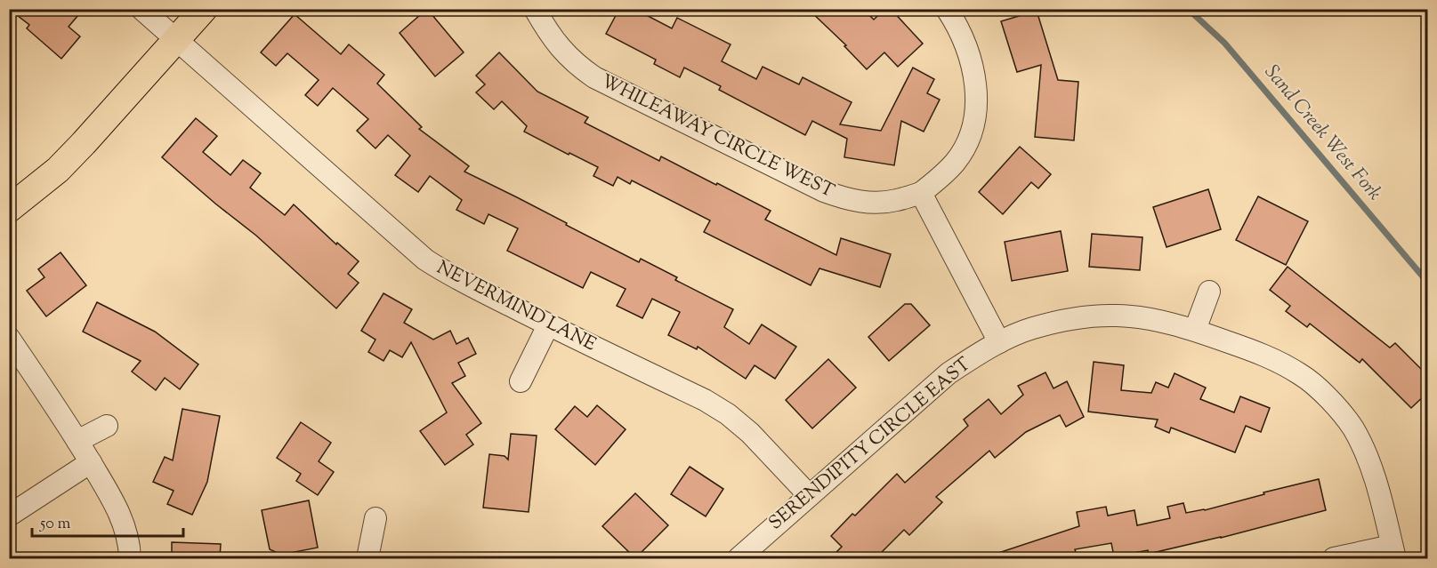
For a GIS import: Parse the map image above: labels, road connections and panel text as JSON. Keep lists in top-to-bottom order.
{
  "streets": {
    "street": ["WHILEAWAY CIRCLE WEST", "NEVERMIND LANE", "SERENDIPITY CIRCLE EAST"]
  },
  "crossings": [
    ["NEVERMIND LANE", "SERENDIPITY CIRCLE EAST"]
  ],
  "water": ["Sand Creek West Fork"],
  "scale_bar": "50 m"
}
